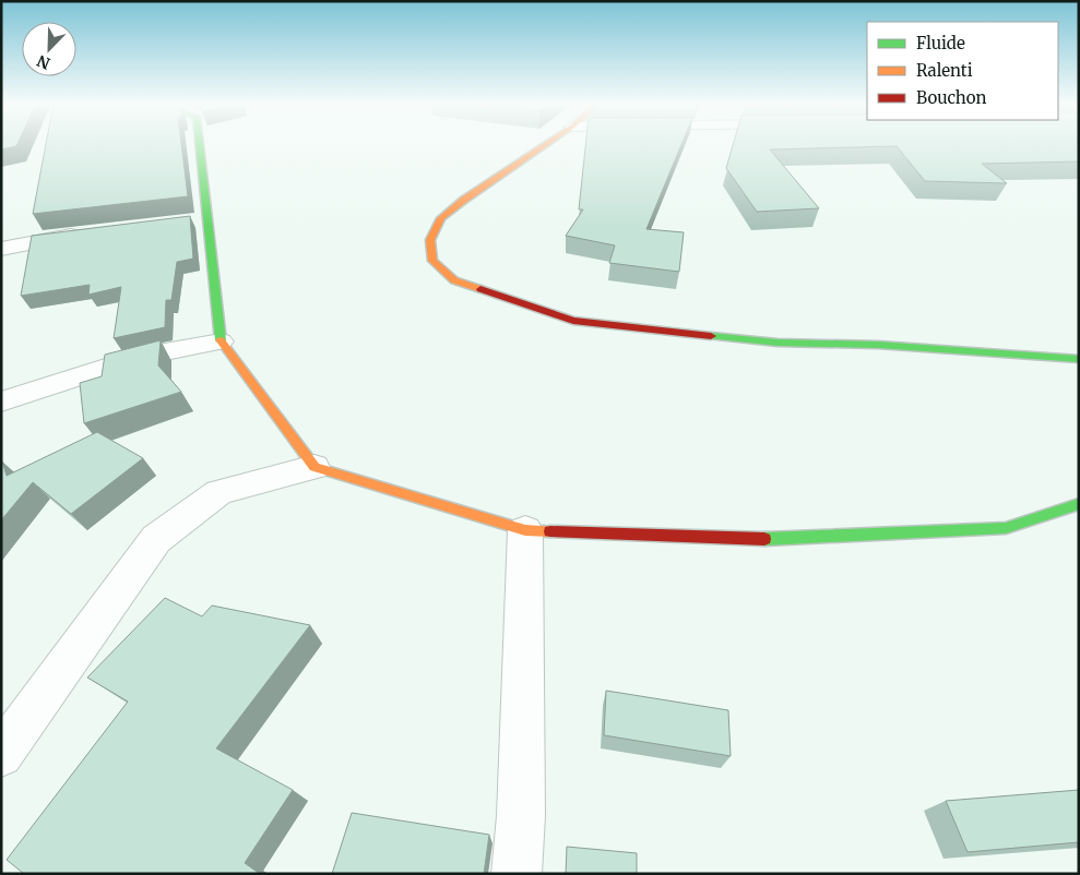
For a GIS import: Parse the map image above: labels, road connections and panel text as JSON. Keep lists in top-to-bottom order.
{
  "legend": ["Fluide", "Ralenti", "Bouchon"],
  "north": "bottom left"
}
